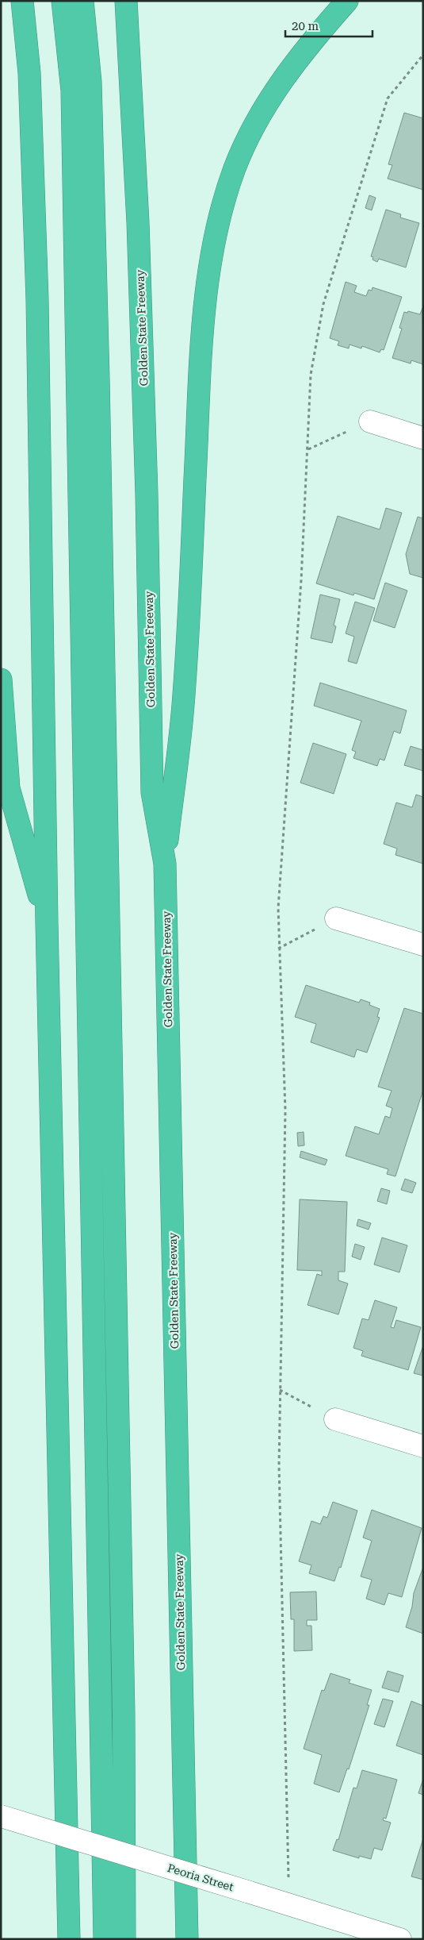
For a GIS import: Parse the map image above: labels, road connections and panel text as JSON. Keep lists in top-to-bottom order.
{
  "streets": {
    "highway": ["Golden State Freeway"],
    "street": ["Peoria Street"]
  },
  "scale_bar": "20 m"
}
